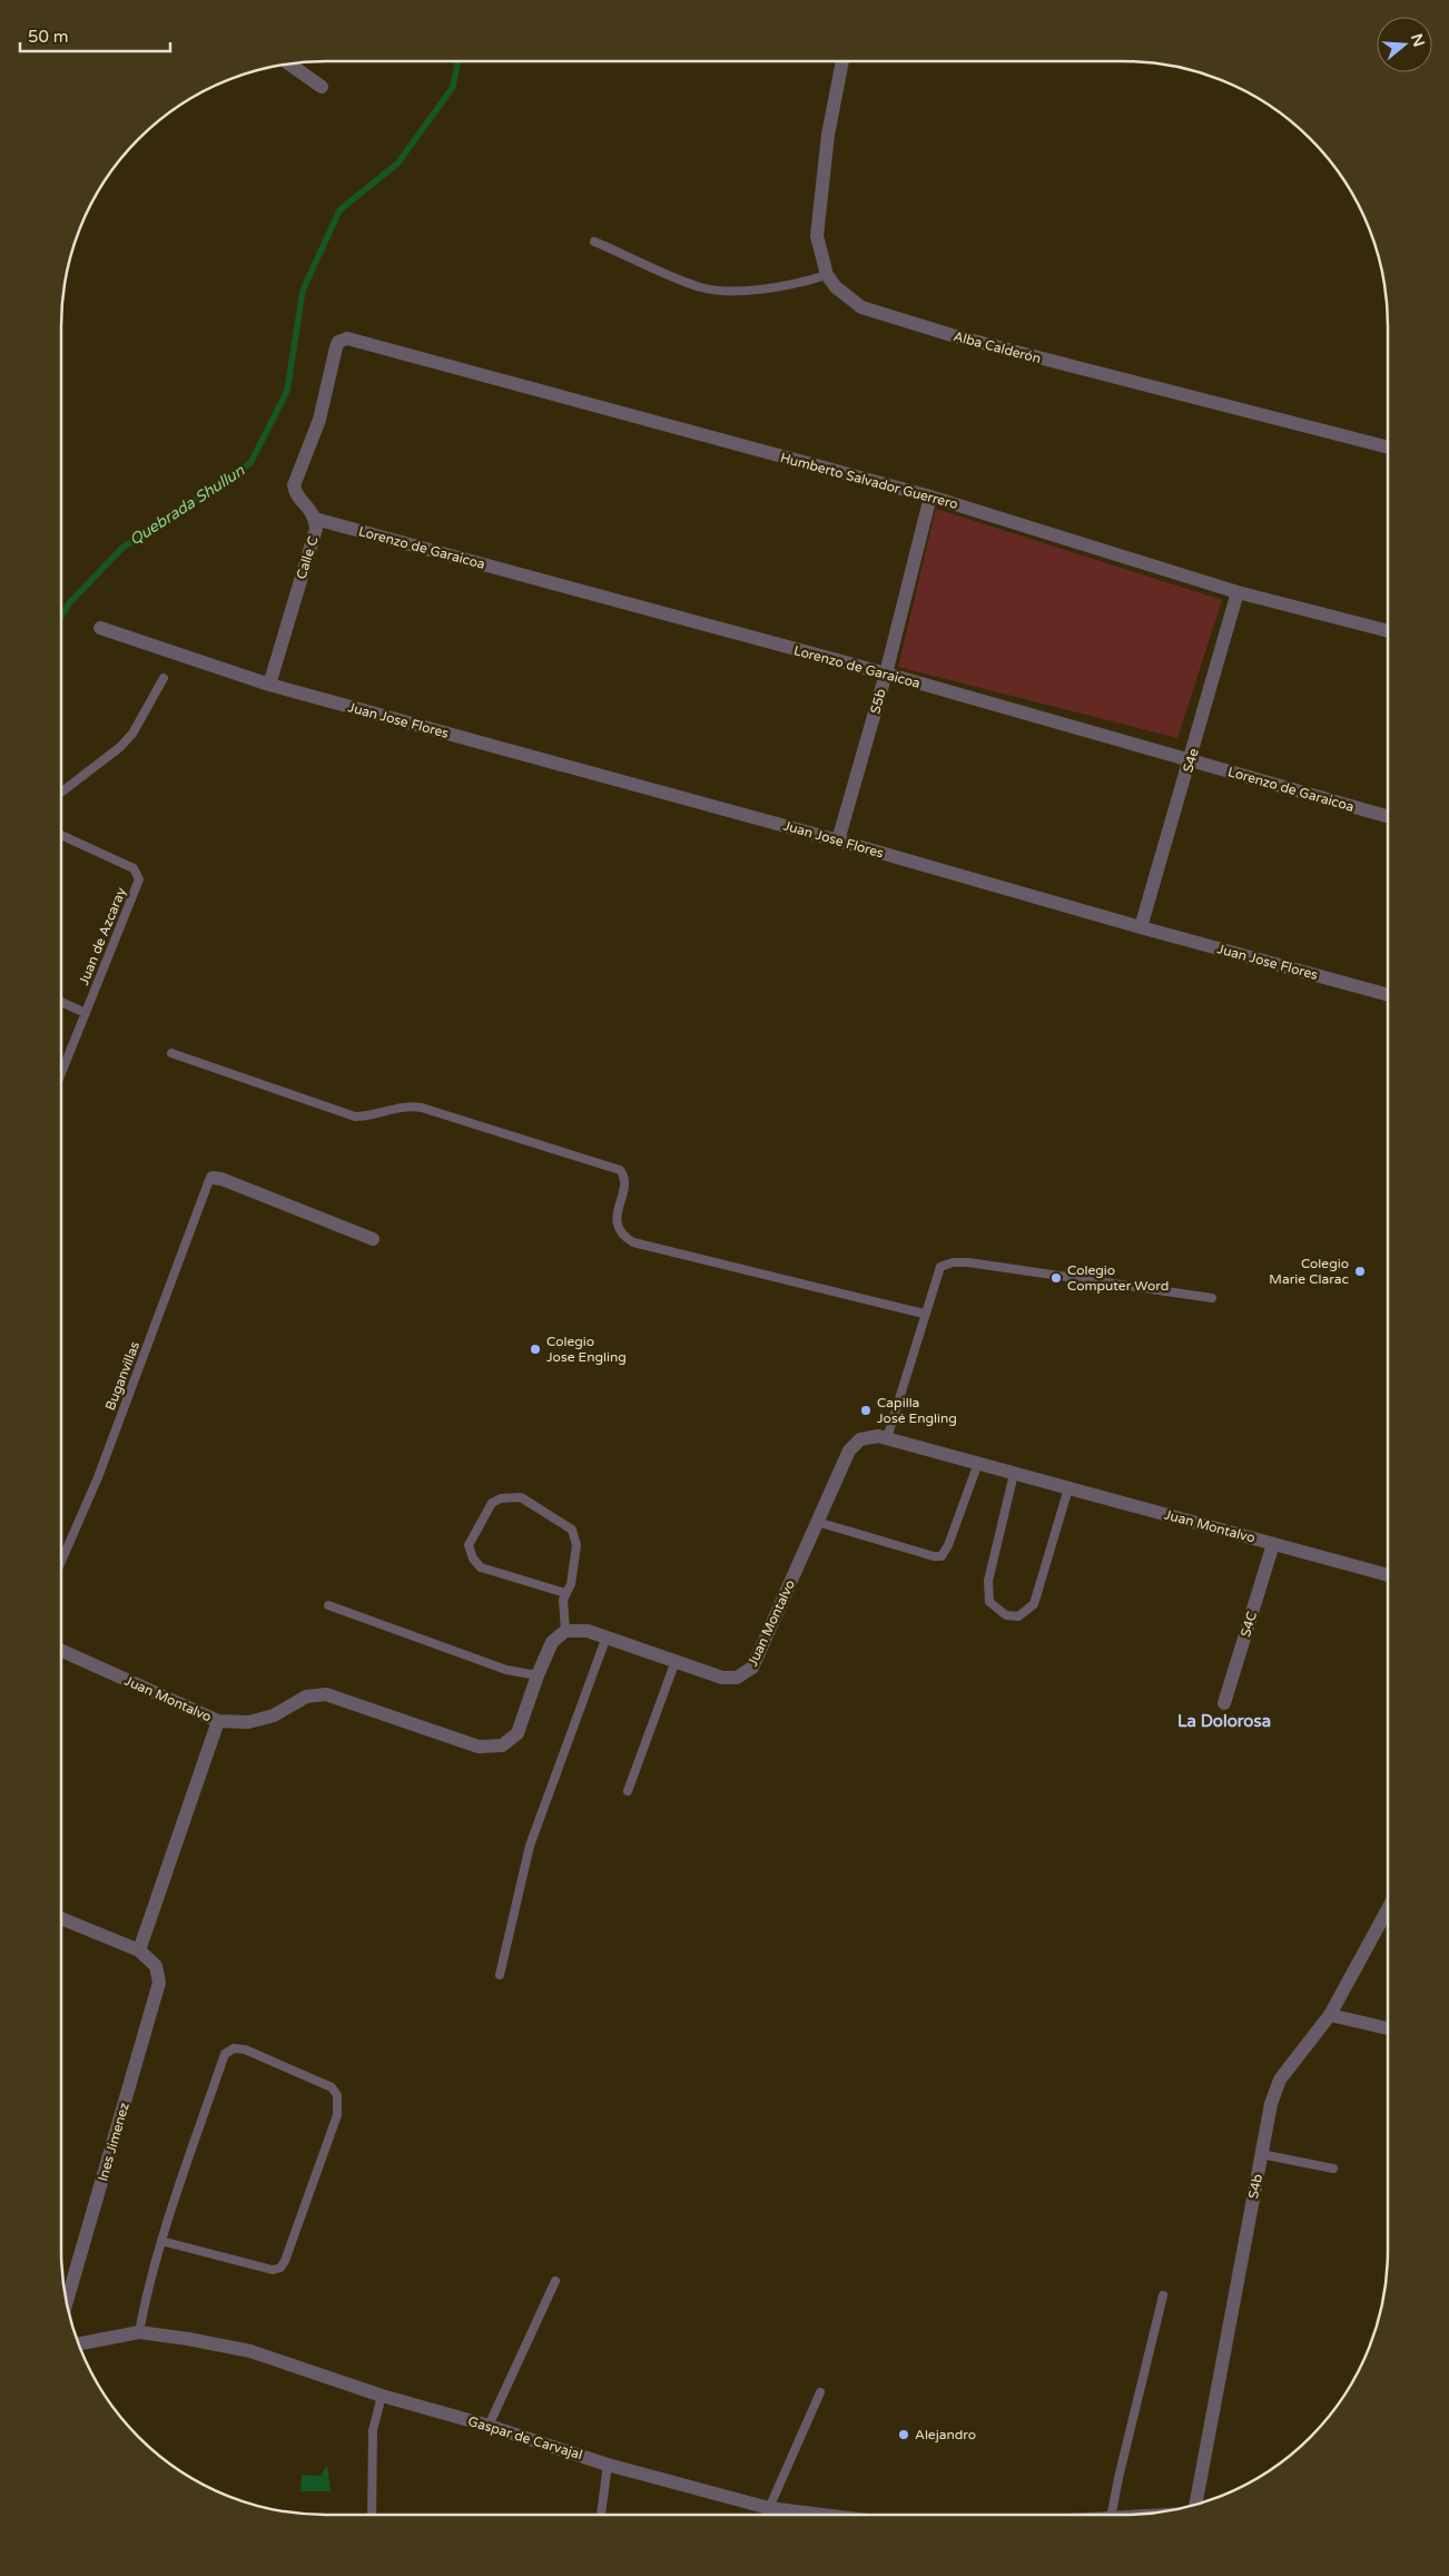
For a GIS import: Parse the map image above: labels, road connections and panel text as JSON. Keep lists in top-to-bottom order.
{
  "streets": {
    "street": [
      "Alba Calderón",
      "Humberto Salvador Guerrero",
      "Lorenzo de Garaicoa",
      "Calle C",
      "S5b",
      "Juan Jose Flores",
      "S4e",
      "Juan Montalvo",
      "S4C",
      "Ines Jimenez",
      "S4b",
      "Gaspar de Carvajal"
    ],
    "lane": ["Juan de Azcaray", "Buganvillas"]
  },
  "crossings": [
    ["Humberto Salvador Guerrero", "Calle C"],
    ["Humberto Salvador Guerrero", "S5b"],
    ["Humberto Salvador Guerrero", "S4e"],
    ["Lorenzo de Garaicoa", "Calle C"],
    ["Lorenzo de Garaicoa", "S5b"],
    ["Lorenzo de Garaicoa", "S4e"],
    ["Calle C", "Juan Jose Flores"],
    ["S5b", "Juan Jose Flores"],
    ["Juan Jose Flores", "S4e"],
    ["Juan Montalvo", "S4C"]
  ],
  "districts": ["La Dolorosa"],
  "water": ["Quebrada Shullun"],
  "places": [
    "Colegio Marie Clarac",
    "Colegio Computer Word",
    "Colegio Jose Engling",
    "Capilla José Engling",
    "Alejandro"
  ],
  "scale_bar": "50 m",
  "north": "right"
}
